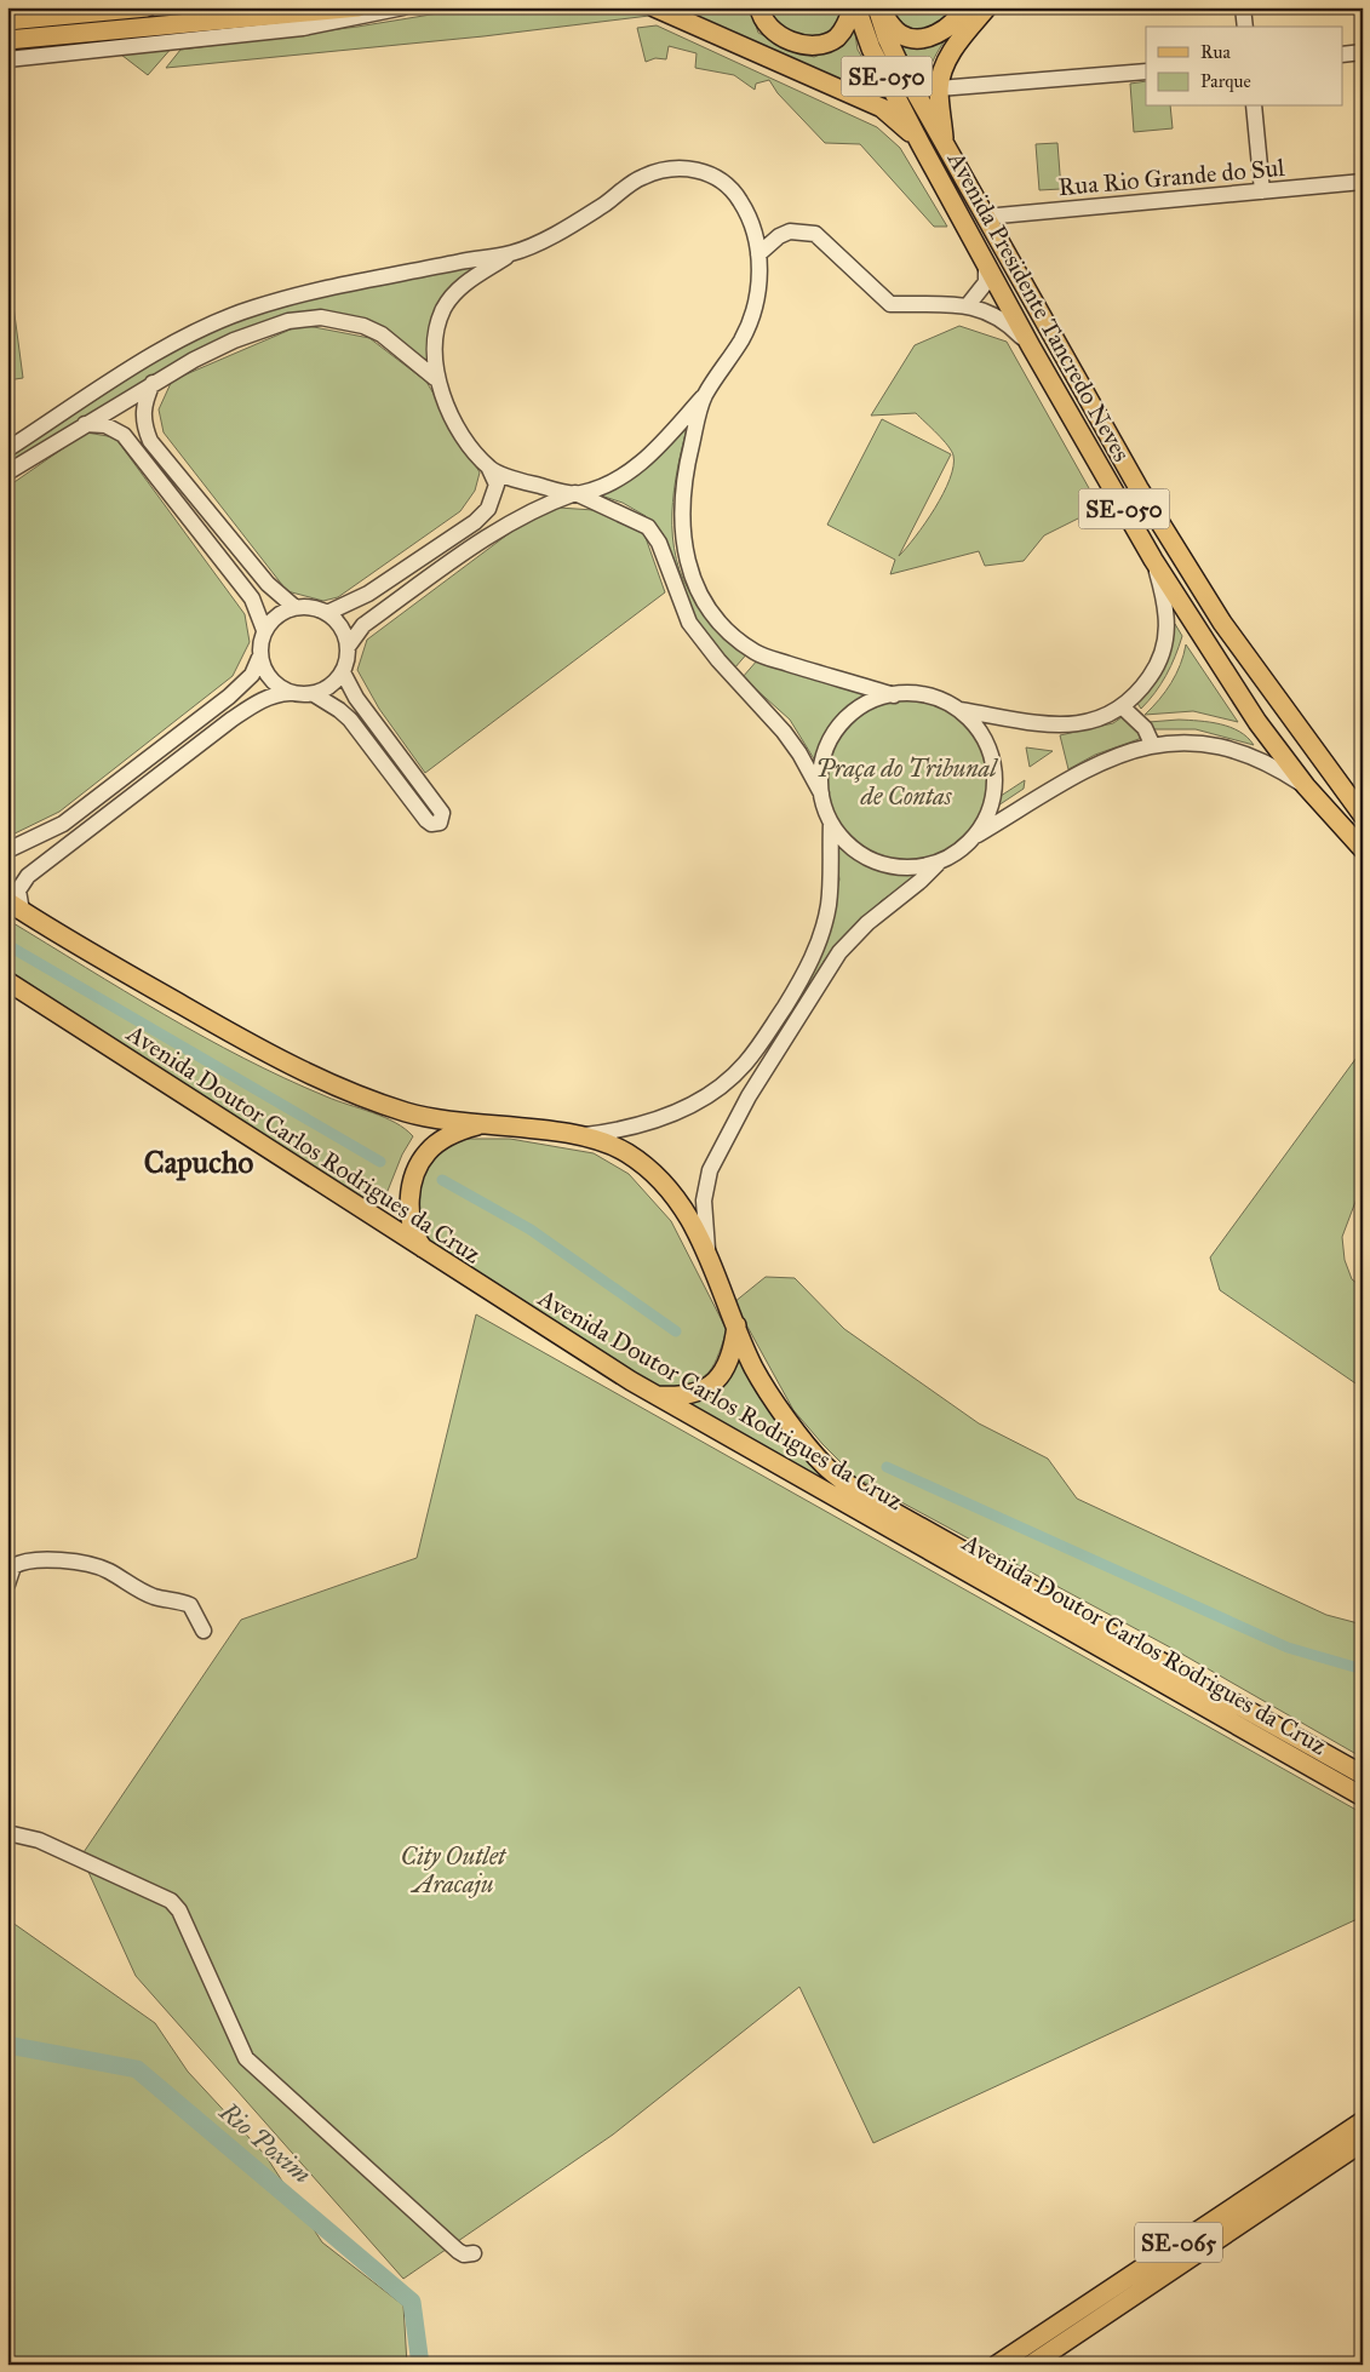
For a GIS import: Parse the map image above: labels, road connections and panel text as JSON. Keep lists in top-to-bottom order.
{
  "streets": {
    "main road": [
      "SE-050",
      "Avenida Presidente Tancredo Neves",
      "Avenida Doutor Carlos Rodrigues da Cruz",
      "SE-065"
    ],
    "street": ["Rua Rio Grande do Sul"]
  },
  "crossings": [
    ["SE-050", "Avenida Presidente Tancredo Neves"],
    ["Rua Rio Grande do Sul", "Avenida Presidente Tancredo Neves"]
  ],
  "districts": ["Capucho"],
  "water": ["Rio Poxim"],
  "parks": ["Praça do Tribunal de Contas", "City Outlet Aracaju"],
  "legend": ["Rua", "Parque"]
}
